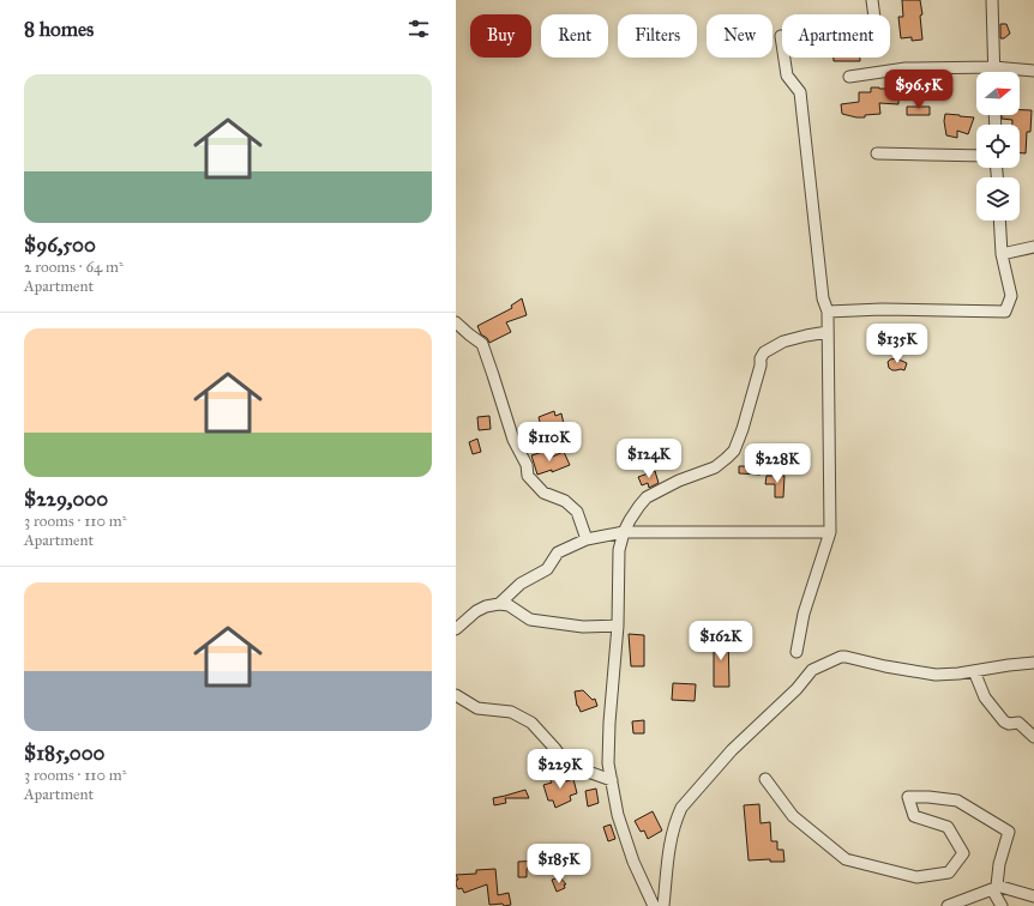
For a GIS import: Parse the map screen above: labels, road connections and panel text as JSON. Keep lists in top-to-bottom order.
{
  "north": "right",
  "page": {
    "heading": "8 homes",
    "chip": [
      "Buy",
      "Rent",
      "Filters",
      "New",
      "Apartment"
    ],
    "list": [
      {
        "name": "$96,500",
        "note": "2 rooms · 64 m² · Apartment"
      },
      {
        "name": "$229,000",
        "note": "3 rooms · 110 m² · Apartment"
      },
      {
        "name": "$185,000",
        "note": "3 rooms · 110 m² · Apartment"
      }
    ],
    "price": [
      "$96.5K",
      "$135K",
      "$110K",
      "$124K",
      "$228K",
      "$162K",
      "$229K",
      "$185K"
    ]
  }
}
